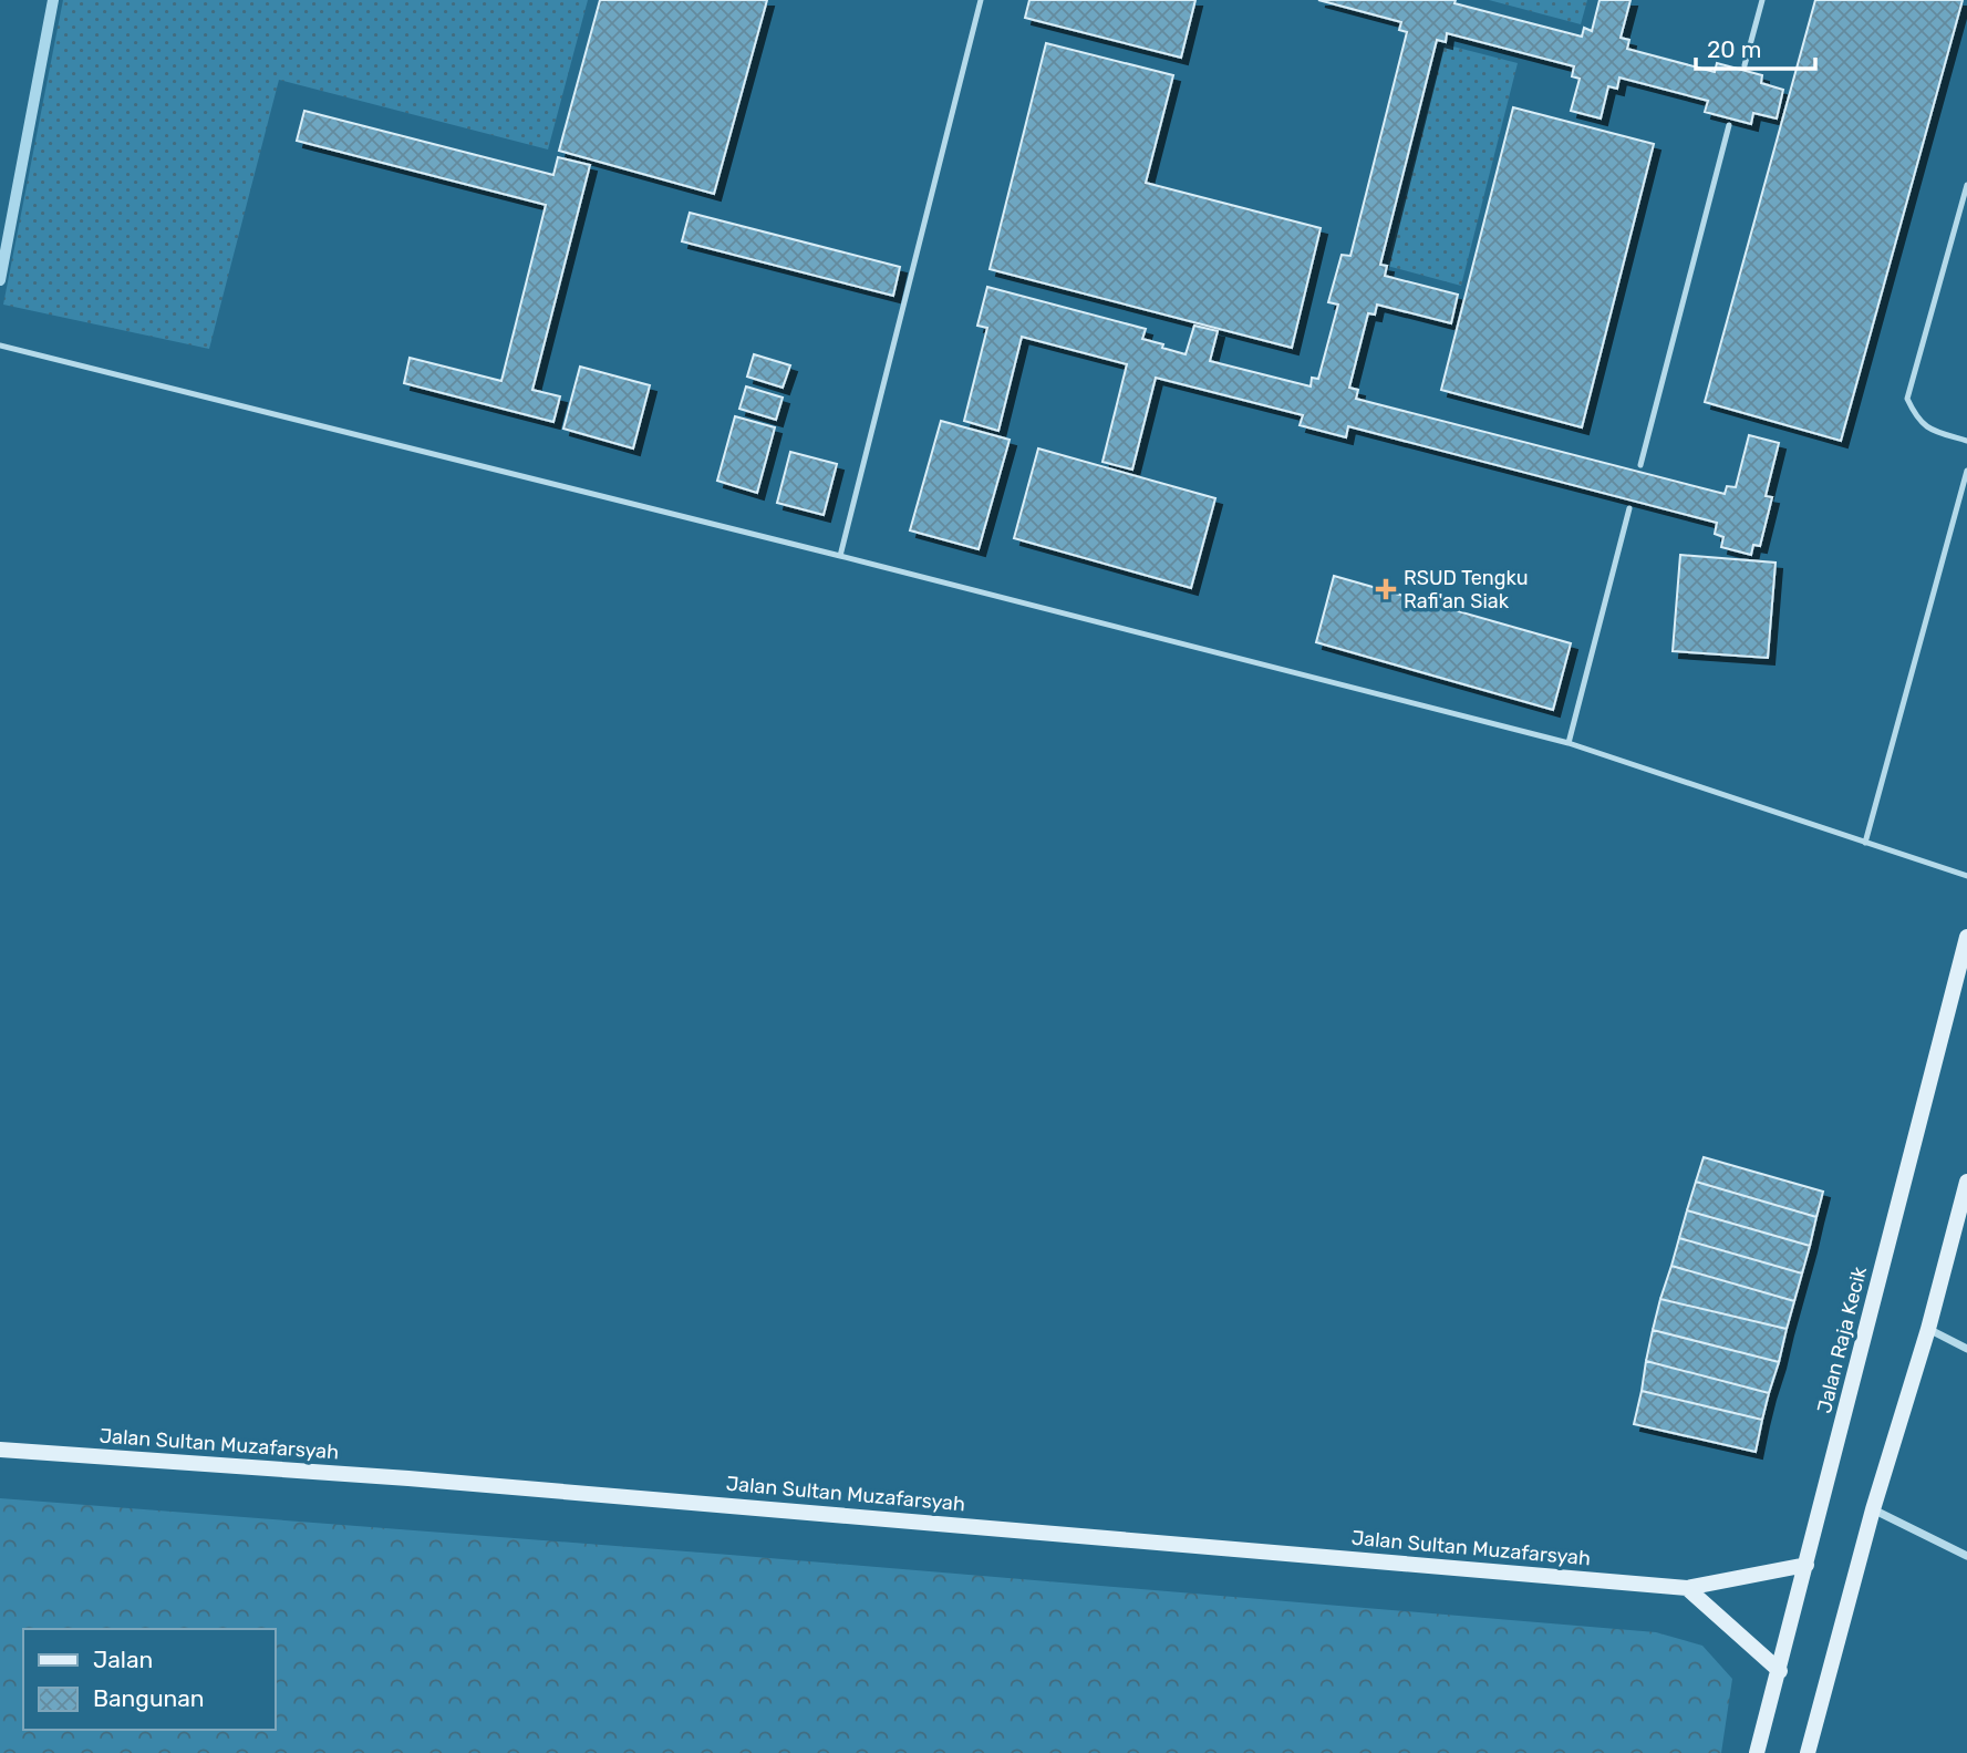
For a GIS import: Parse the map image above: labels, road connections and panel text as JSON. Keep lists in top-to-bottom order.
{
  "streets": {
    "street": ["Jalan Raja Kecik", "Jalan Sultan Muzafarsyah"]
  },
  "crossings": [
    ["Jalan Raja Kecik", "Jalan Sultan Muzafarsyah"]
  ],
  "places": {
    "health": ["RSUD Tengku Rafi'an Siak"]
  },
  "legend": ["Jalan", "Bangunan"],
  "scale_bar": "20 m"
}
